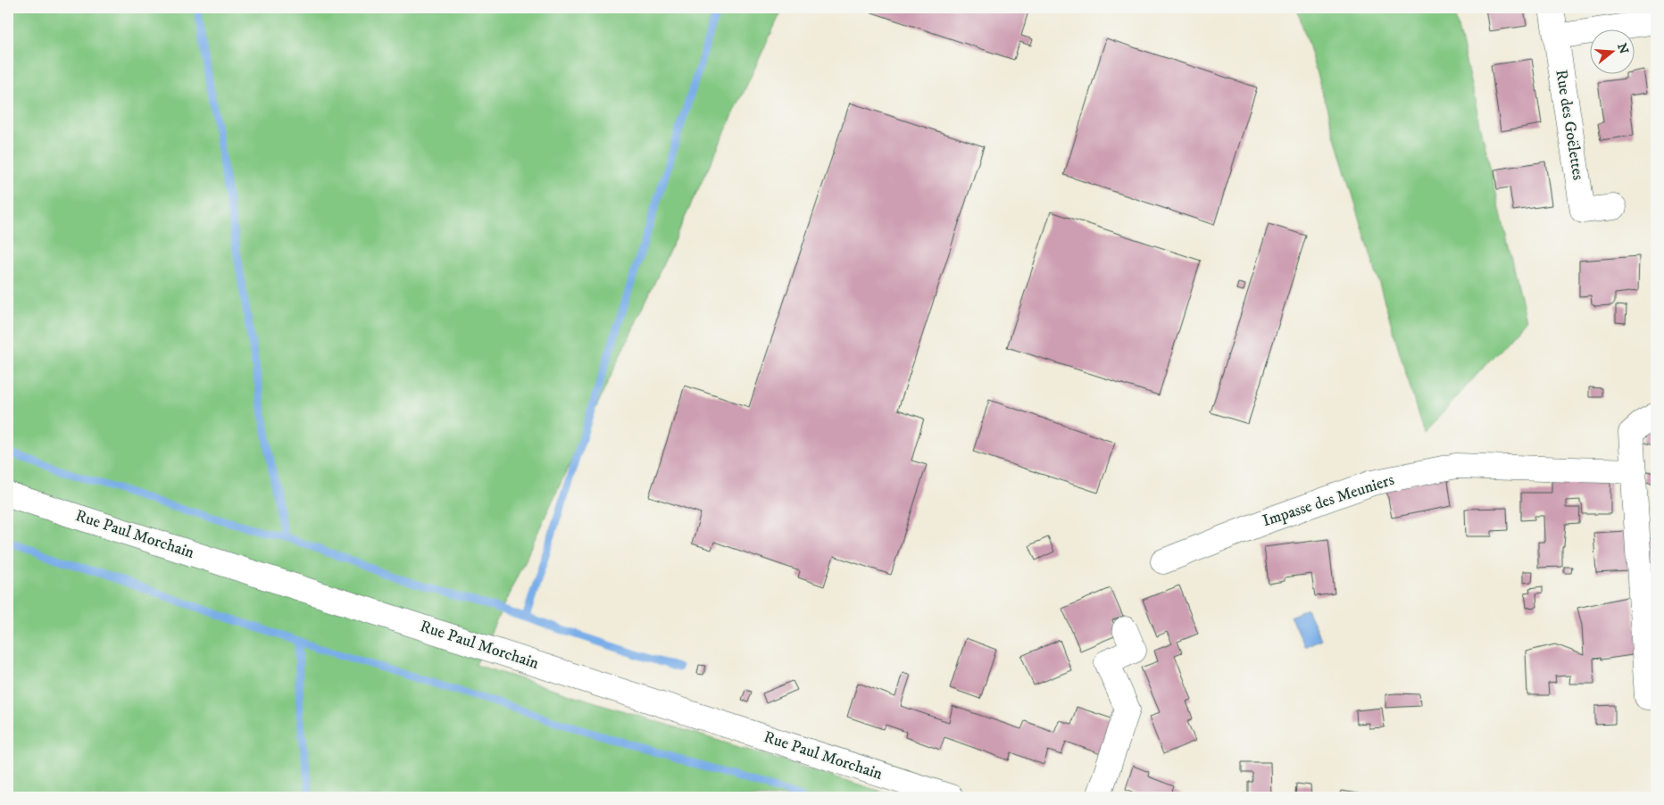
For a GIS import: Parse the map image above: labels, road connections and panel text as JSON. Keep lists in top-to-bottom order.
{
  "streets": {
    "street": ["Rue des Goëlettes", "Impasse des Meuniers", "Rue Paul Morchain"]
  },
  "north": "right"
}
